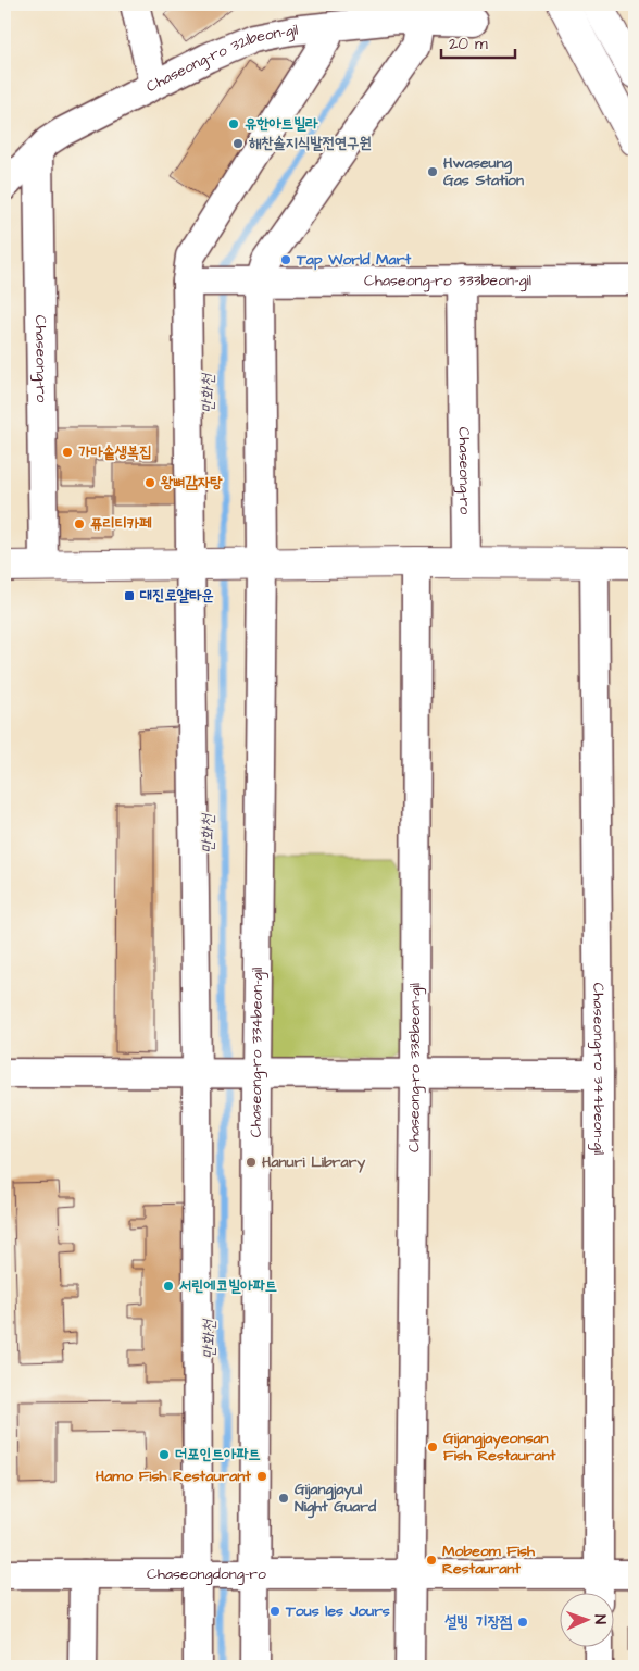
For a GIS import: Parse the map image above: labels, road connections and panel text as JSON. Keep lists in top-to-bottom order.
{
  "streets": {
    "street": [
      "Chaseong-ro 321beon-gil",
      "Chaseong-ro 333beon-gil",
      "Chaseong-ro",
      "Chaseong-ro 334beon-gil",
      "Chaseong-ro 338beon-gil",
      "Chaseong-ro 344beon-gil",
      "Chaseongdong-ro"
    ]
  },
  "crossings": [
    ["Chaseong-ro 321beon-gil", "Chaseong-ro"],
    ["Chaseong-ro 333beon-gil", "Chaseong-ro"],
    ["Chaseong-ro 334beon-gil", "Chaseongdong-ro"],
    ["Chaseong-ro 338beon-gil", "Chaseongdong-ro"],
    ["Chaseong-ro 344beon-gil", "Chaseongdong-ro"]
  ],
  "water": ["만화천"],
  "places": {
    "other": [
      "유한아트빌라",
      "해찬솔지식발전연구원",
      "Hwaseung Gas Station",
      "Tap World Mart",
      "가마솥생복집",
      "왕뼈감자탕",
      "퓨리티카페",
      "Hanuri Library",
      "서린에코빌아파트",
      "Gijangjayeonsan Fish Restaurant",
      "더포인트아파트",
      "Hamo Fish Restaurant",
      "Gijangjayul Night Guard",
      "Mobeom Fish Restaurant",
      "Tous les Jours",
      "설빙 기장점"
    ],
    "transit": ["대진로얄타운"]
  },
  "scale_bar": "20 m",
  "north": "right"
}
